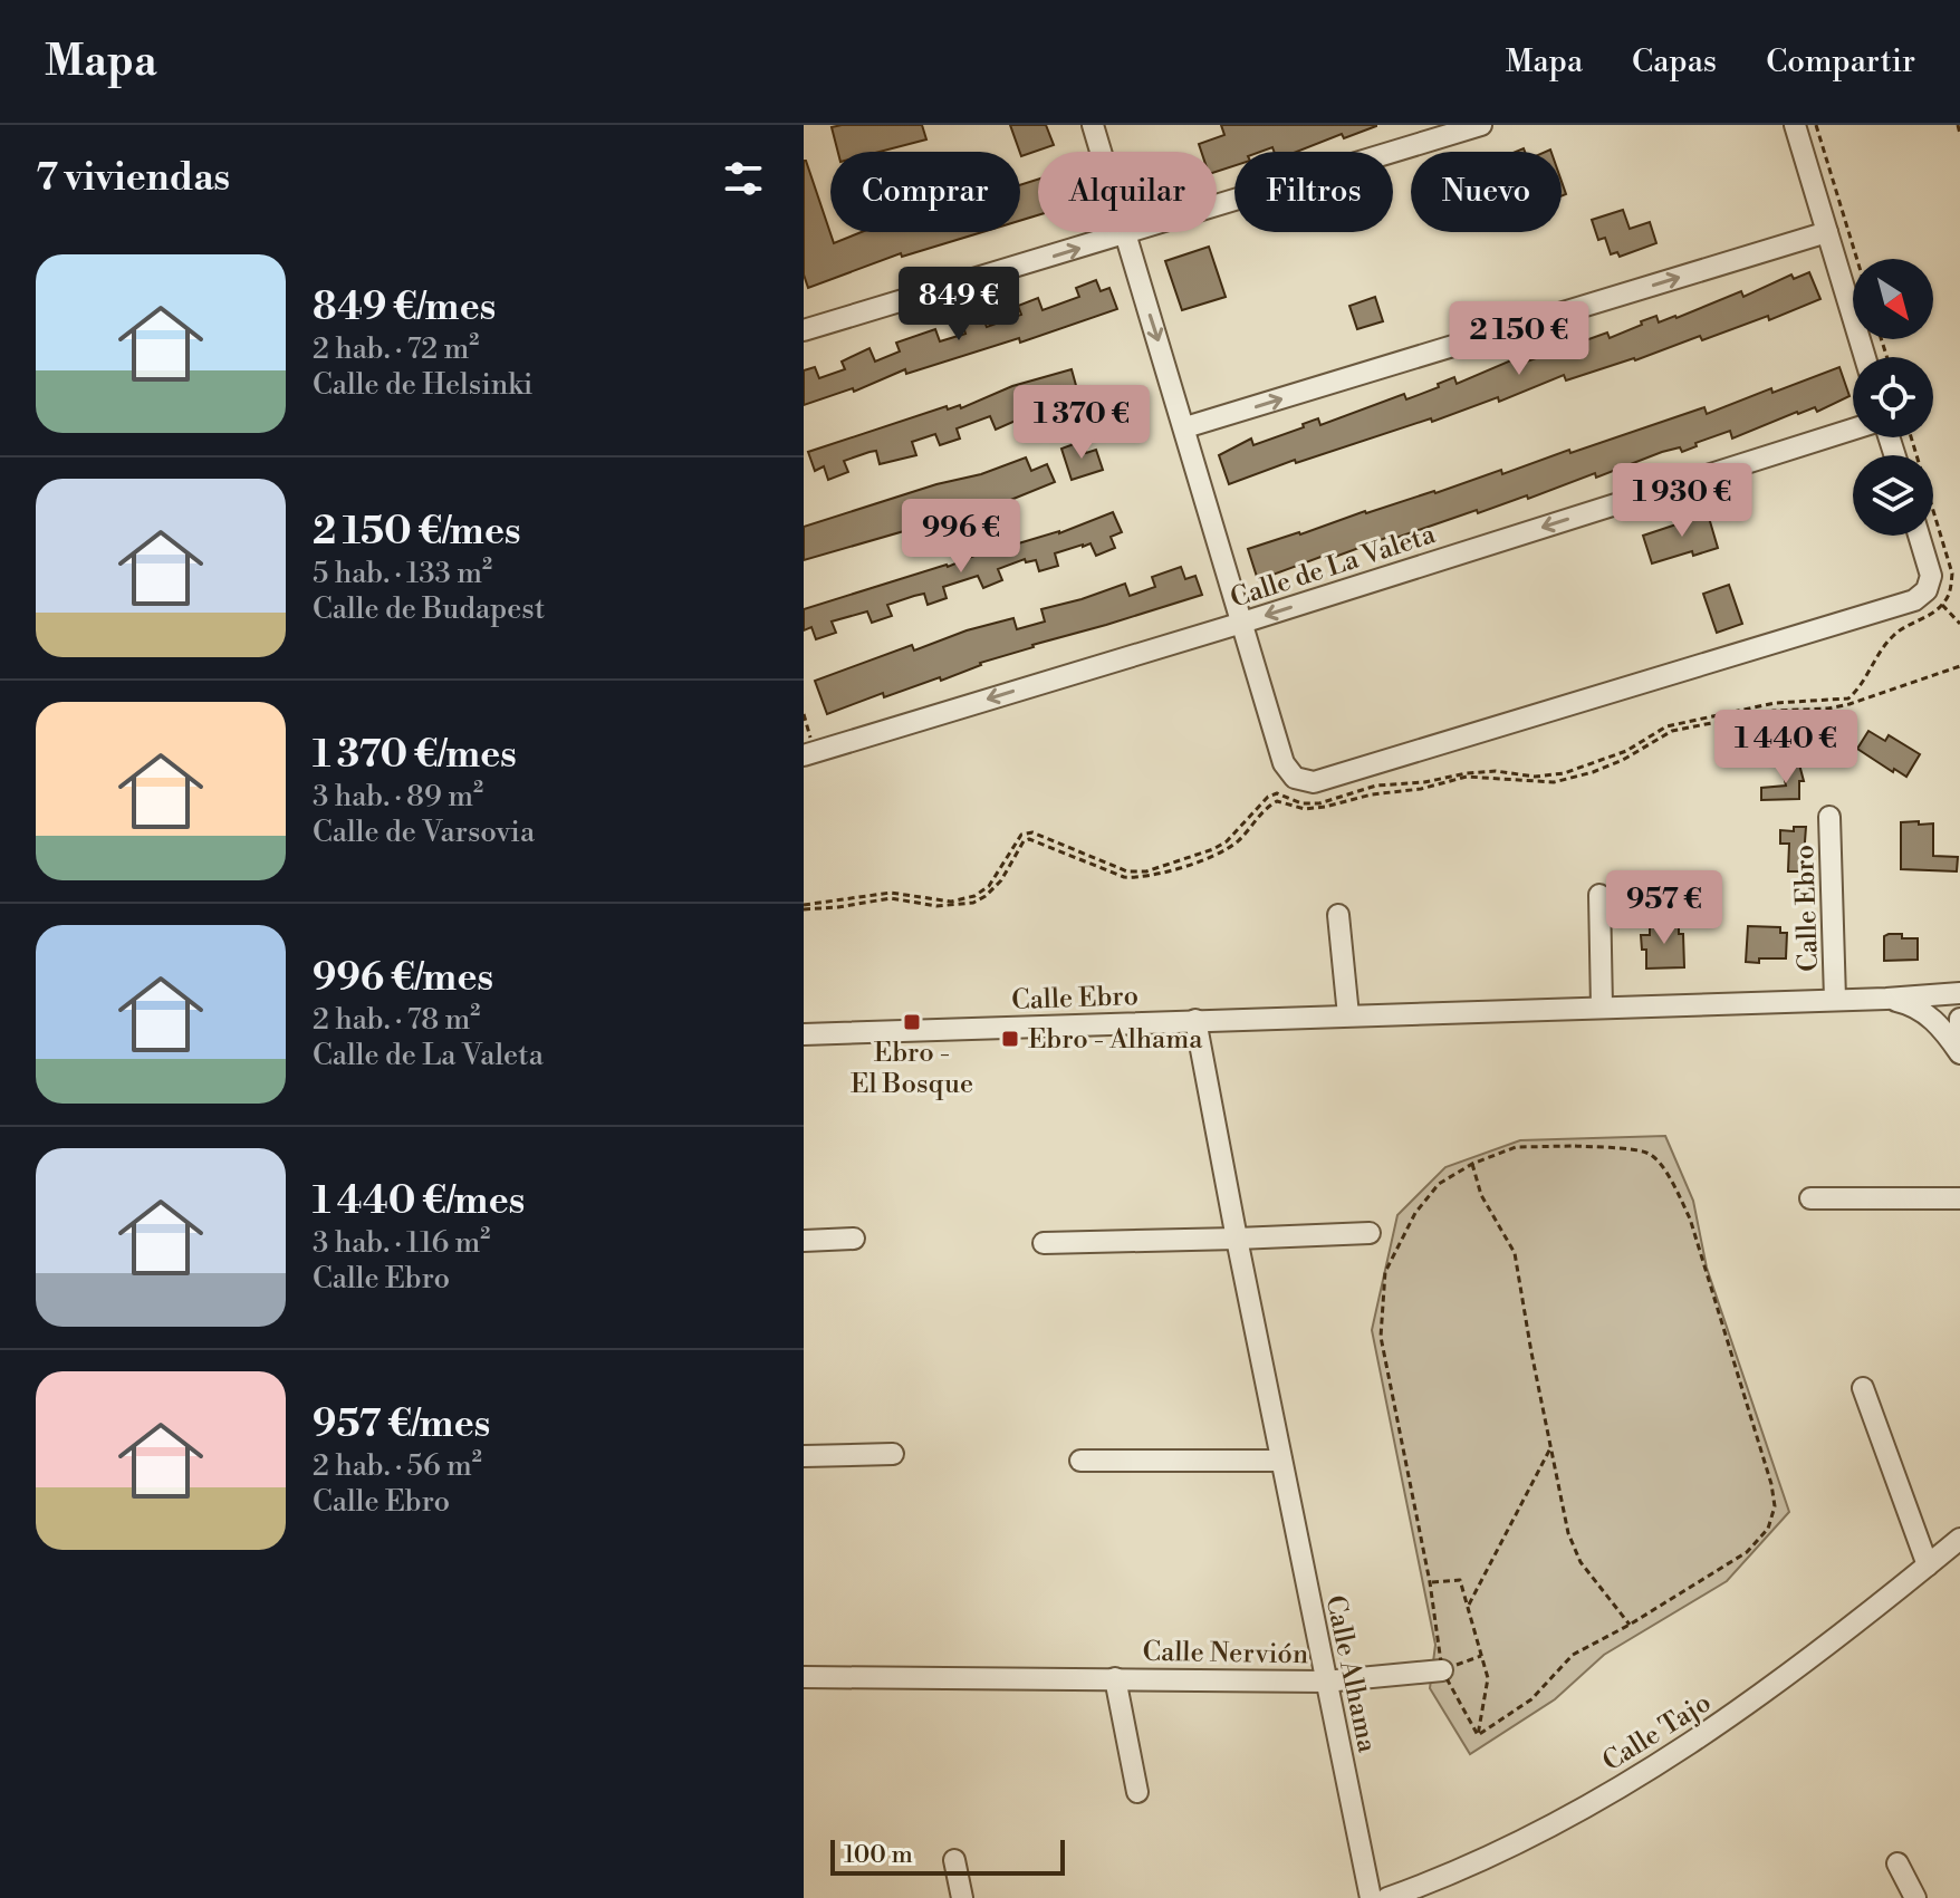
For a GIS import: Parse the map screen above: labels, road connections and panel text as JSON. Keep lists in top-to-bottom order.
{
  "streets": {
    "street": [
      "Calle de La Valeta",
      "Calle Ebro",
      "Calle Nervión",
      "Calle Alhama",
      "Calle Tajo"
    ]
  },
  "crossings": [
    ["Calle Ebro", "Calle Alhama"],
    ["Calle Nervión", "Calle Alhama"]
  ],
  "one_way": ["Calle de La Valeta"],
  "places": {
    "transit": ["Ebro - El Bosque", "Ebro - Alhama"]
  },
  "scale_bar": "100 m",
  "north": "bottom right",
  "page": {
    "header": "Mapa",
    "nav": ["Mapa", "Capas", "Compartir"],
    "heading": "7 viviendas",
    "chip": [
      "Comprar",
      "Alquilar",
      "Filtros",
      "Nuevo"
    ],
    "list": [
      {
        "name": "849 €/mes",
        "note": "2 hab. · 72 m² · Calle de Helsinki"
      },
      {
        "name": "2 150 €/mes",
        "note": "5 hab. · 133 m² · Calle de Budapest"
      },
      {
        "name": "1 370 €/mes",
        "note": "3 hab. · 89 m² · Calle de Varsovia"
      },
      {
        "name": "996 €/mes",
        "note": "2 hab. · 78 m² · Calle de La Valeta"
      },
      {
        "name": "1 440 €/mes",
        "note": "3 hab. · 116 m² · Calle Ebro"
      },
      {
        "name": "957 €/mes",
        "note": "2 hab. · 56 m² · Calle Ebro"
      }
    ],
    "price": [
      "849 €",
      "2 150 €",
      "1 370 €",
      "1 930 €",
      "996 €",
      "1 440 €",
      "957 €"
    ],
    "scale": "100 m"
  }
}
